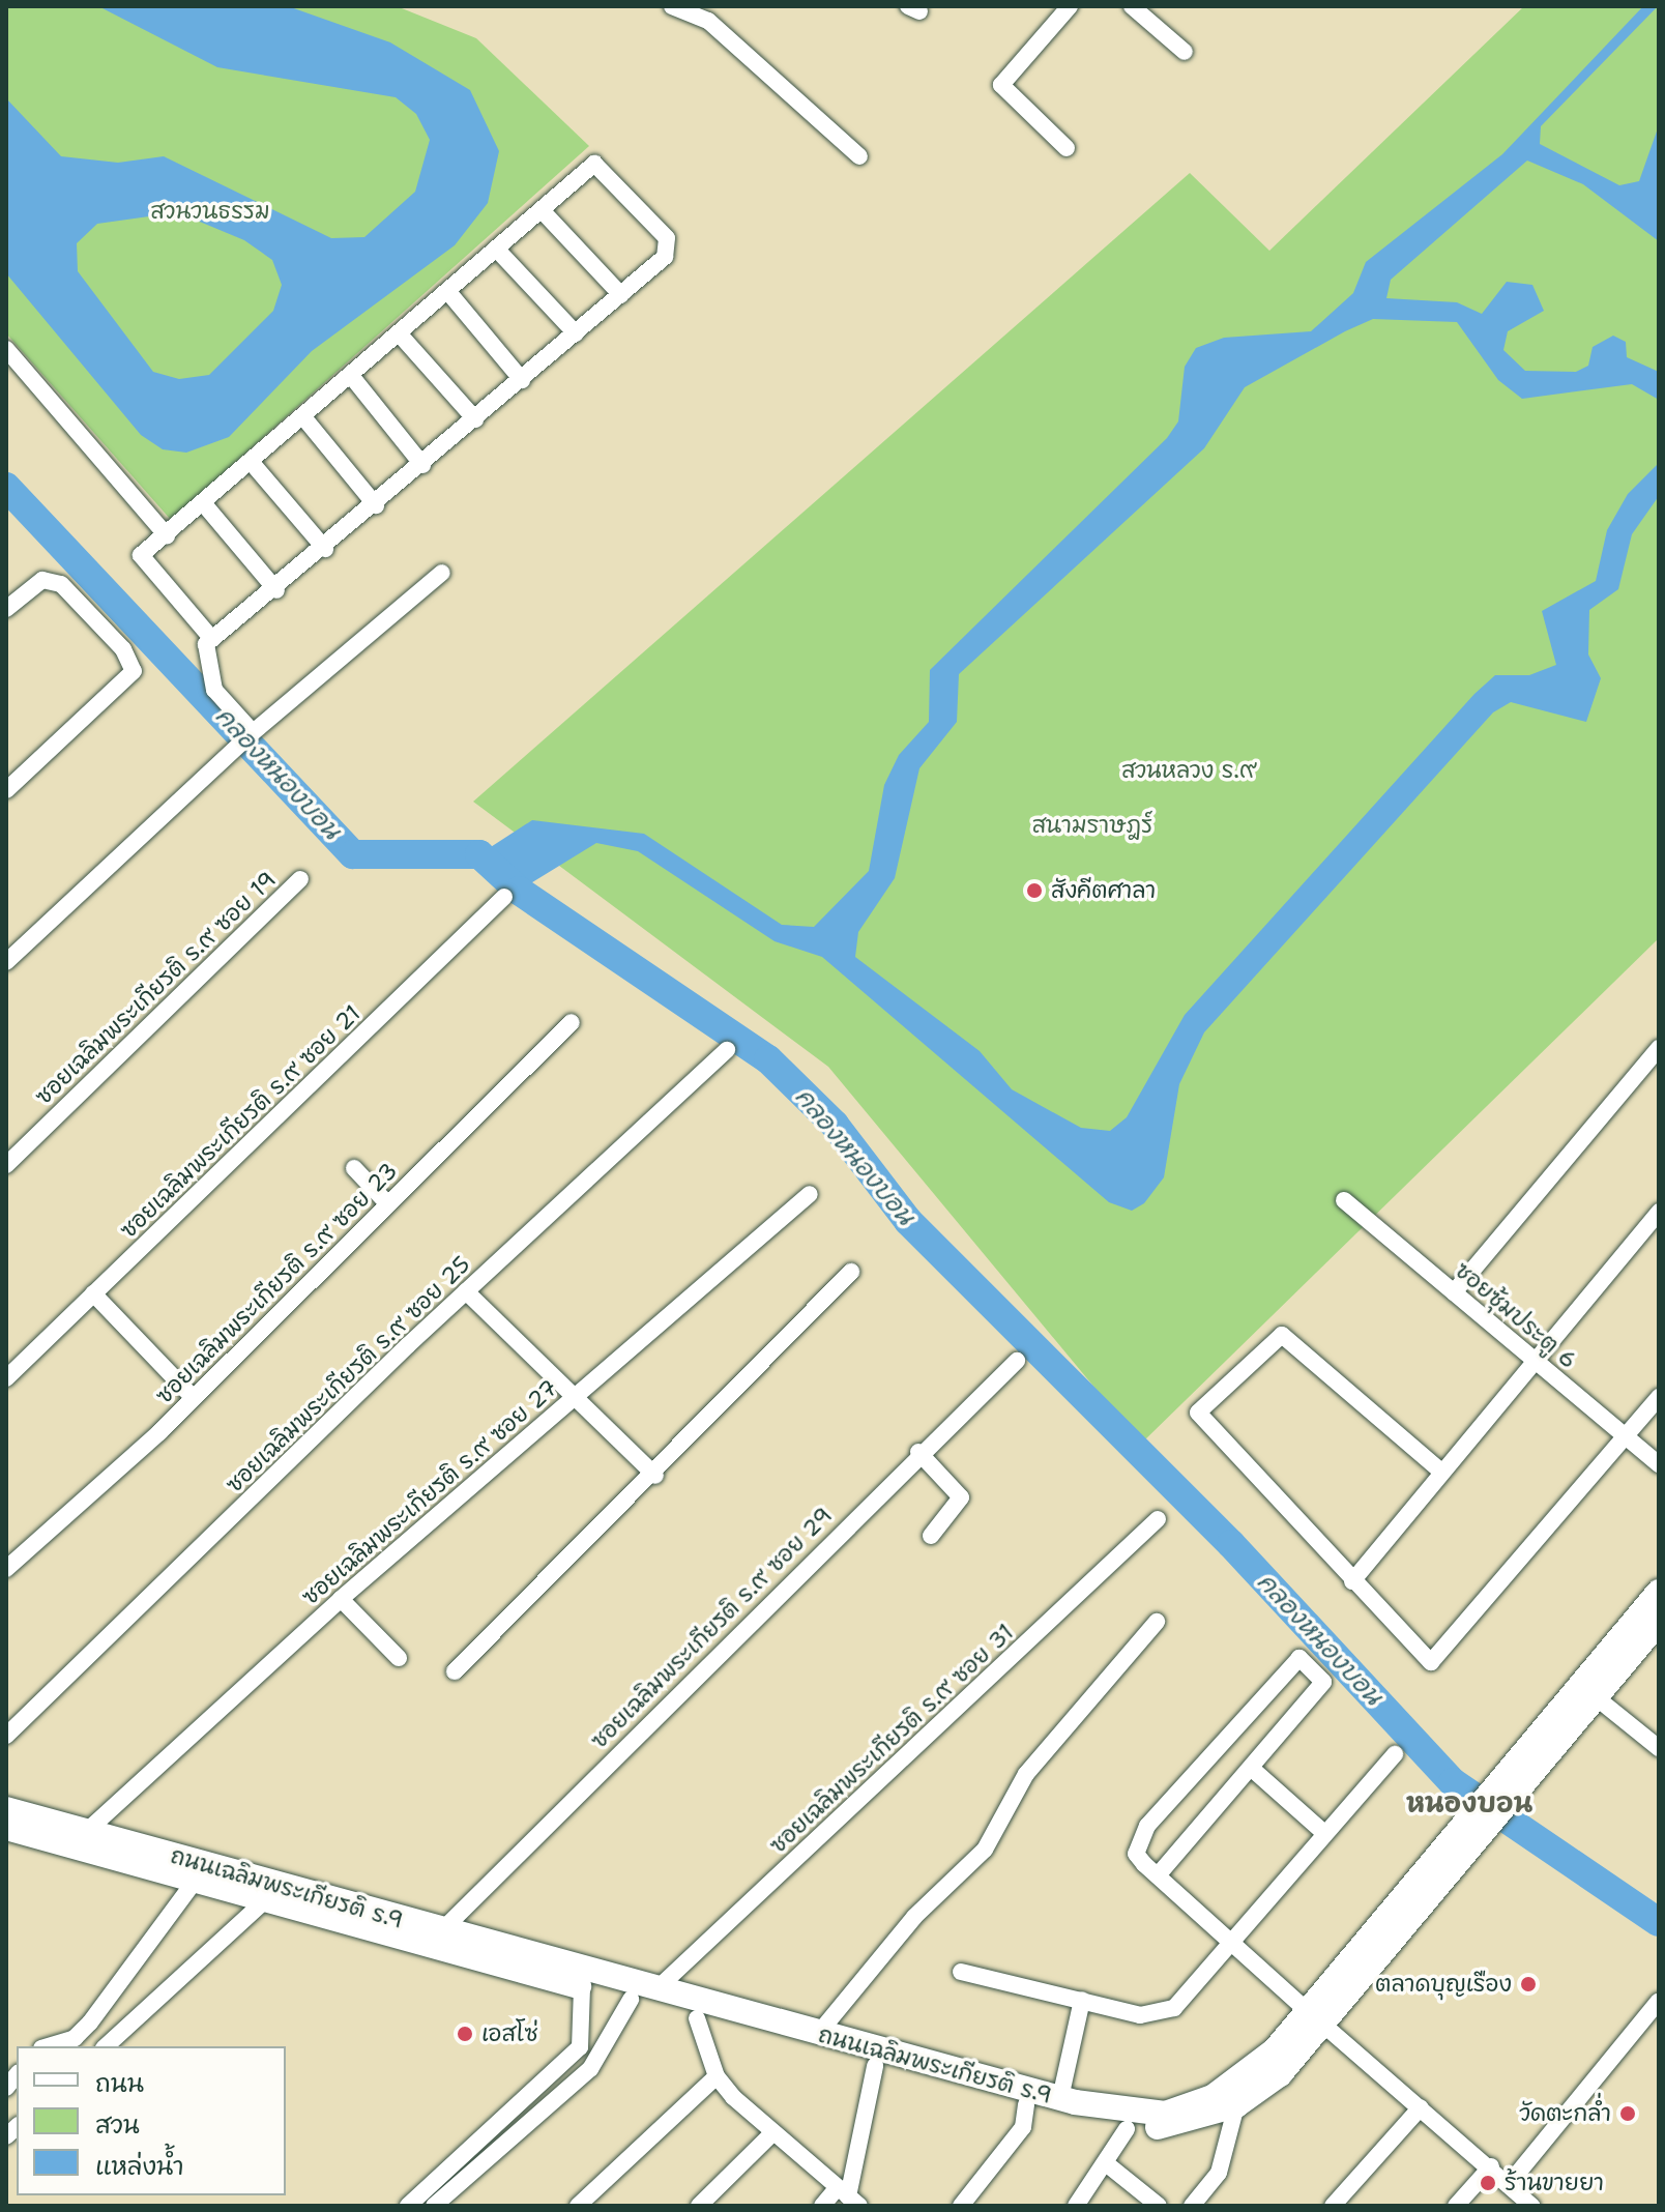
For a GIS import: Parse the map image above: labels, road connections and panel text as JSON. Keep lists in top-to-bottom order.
{
  "streets": {
    "main road": ["ถนนเฉลิมพระเกียรติ ร.9"],
    "street": [
      "ซอยเฉลิมพระเกียรติ ร.๙ ซอย 19",
      "ซอยเฉลิมพระเกียรติ ร.๙ ซอย 21",
      "ซอยเฉลิมพระเกียรติ ร.๙ ซอย 23",
      "ซอยซุ้มประตู 6",
      "ซอยเฉลิมพระเกียรติ ร.๙ ซอย 25",
      "ซอยเฉลิมพระเกียรติ ร.๙ ซอย 27",
      "ซอยเฉลิมพระเกียรติ ร.๙ ซอย 29",
      "ซอยเฉลิมพระเกียรติ ร.๙ ซอย 31"
    ]
  },
  "crossings": [
    ["ซอยเฉลิมพระเกียรติ ร.๙ ซอย 27", "ถนนเฉลิมพระเกียรติ ร.9"],
    ["ซอยเฉลิมพระเกียรติ ร.๙ ซอย 29", "ถนนเฉลิมพระเกียรติ ร.9"],
    ["ซอยเฉลิมพระเกียรติ ร.๙ ซอย 31", "ถนนเฉลิมพระเกียรติ ร.9"]
  ],
  "districts": ["หนองบอน"],
  "water": ["คลองหนองบอน"],
  "parks": ["สวนวนธรรม", "สวนหลวง ร.๙", "สนามราษฎร์"],
  "places": [
    "สังคีตศาลา",
    "ตลาดบุญเรือง",
    "เอสโซ่",
    "วัดตะกล่ำ",
    "ร้านขายยา"
  ],
  "legend": ["ถนน", "สวน", "แหล่งน้ำ"]
}
